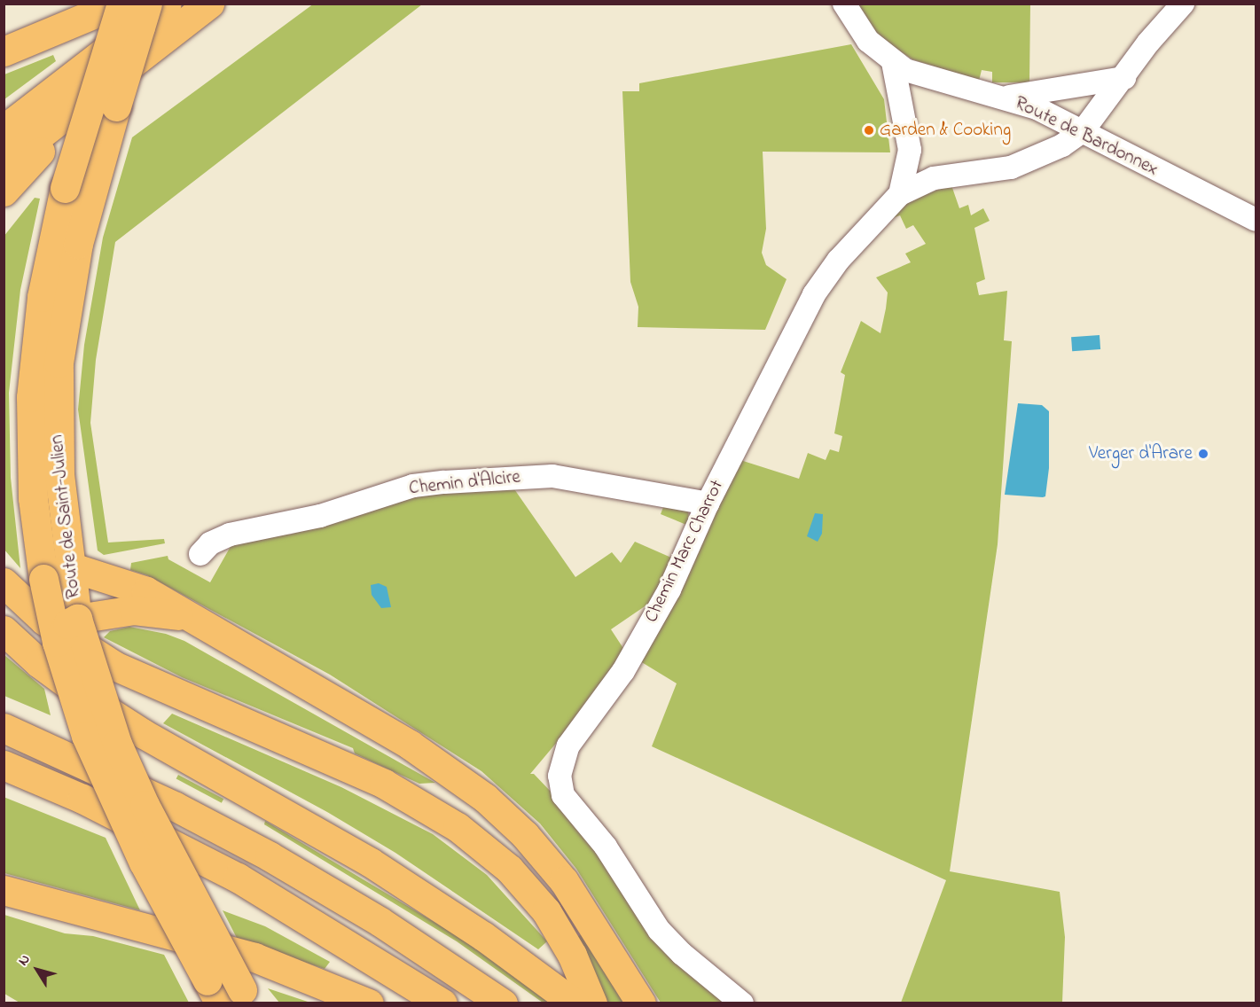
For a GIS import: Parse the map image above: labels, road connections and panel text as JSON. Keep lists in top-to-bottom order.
{
  "streets": {
    "main road": ["Route de Saint-Julien"],
    "street": ["Route de Bardonnex", "Chemin d'Alcire", "Chemin Marc Charrot"]
  },
  "crossings": [
    ["Chemin d'Alcire", "Chemin Marc Charrot"]
  ],
  "places": ["Garden & Cooking", "Verger d'Arare"],
  "north": "top left"
}
